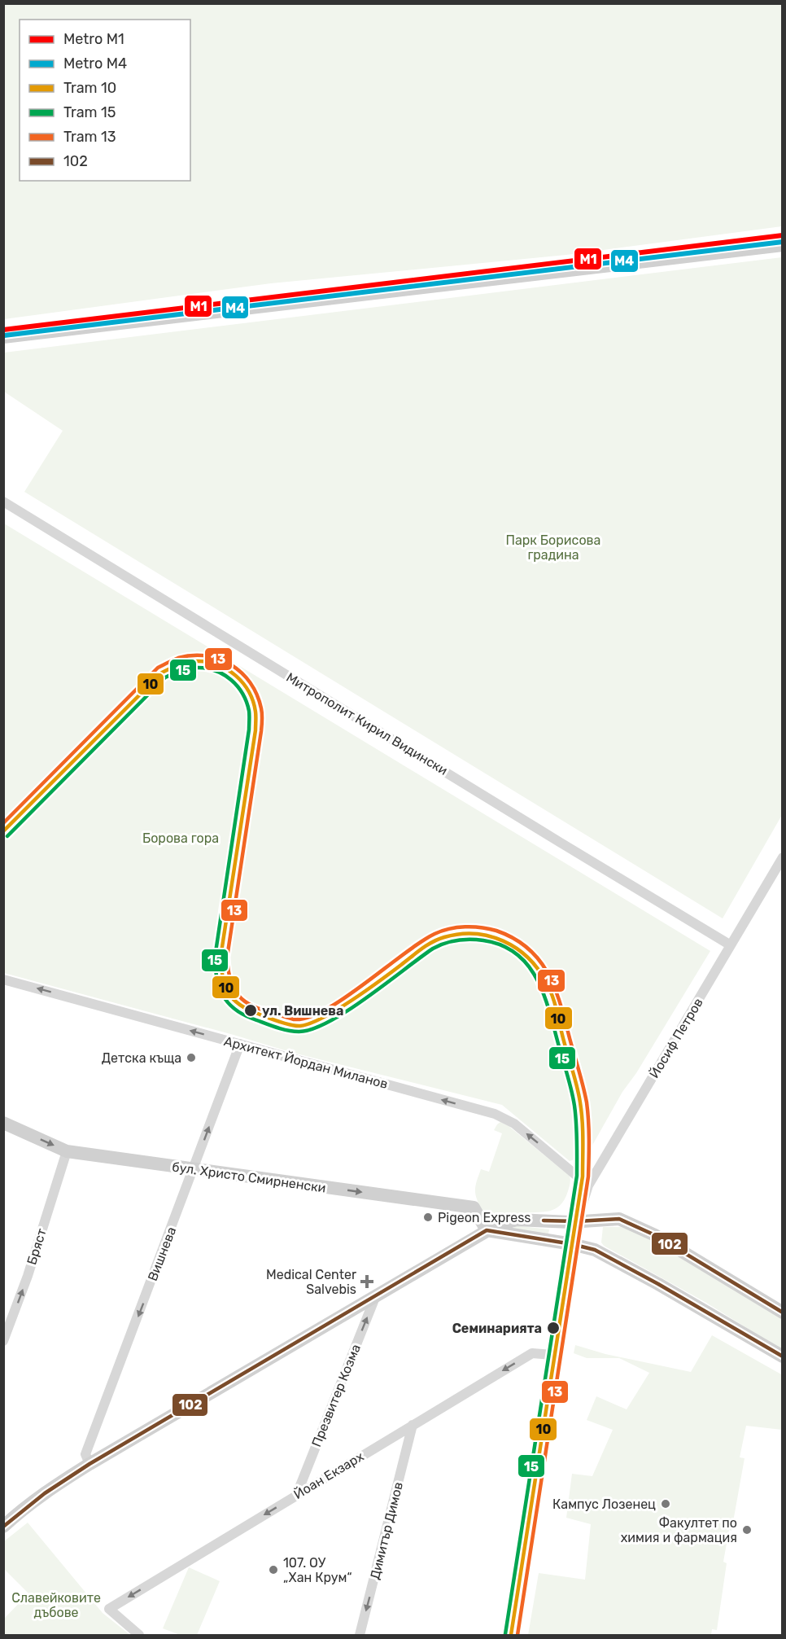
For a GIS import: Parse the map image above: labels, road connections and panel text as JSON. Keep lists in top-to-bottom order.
{
  "streets": {
    "street": [
      "Митрополит Кирил Видински",
      "Йосиф Петров",
      "Архитект Йордан Миланов",
      "бул. Христо Смирненски",
      "Бряст",
      "Вишнева",
      "Презвитер Козма",
      "Йоан Екзарх",
      "Димитър Димов"
    ]
  },
  "crossings": [
    ["Митрополит Кирил Видински", "Йосиф Петров"],
    ["Йосиф Петров", "Архитект Йордан Миланов"],
    ["Архитект Йордан Миланов", "Вишнева"],
    ["бул. Христо Смирненски", "Бряст"],
    ["бул. Христо Смирненски", "Вишнева"],
    ["Презвитер Козма", "Йоан Екзарх"],
    ["Йоан Екзарх", "Димитър Димов"]
  ],
  "one_way": [
    "Архитект Йордан Миланов",
    "бул. Христо Смирненски",
    "Бряст",
    "Презвитер Козма",
    "Йоан Екзарх",
    "Димитър Димов"
  ],
  "parks": ["Парк Борисова градина", "Борова гора", "Славейковите дъбове"],
  "places": {
    "other": [
      "ул. Вишнева",
      "Детска къща",
      "Pigeon Express",
      "Семинарията",
      "Кампус Лозенец",
      "Факултет по химия и фармация",
      "107. ОУ „Хан Крум“"
    ],
    "health": ["Medical Center Salvebis"]
  },
  "lines": [
    "metro line M1",
    "metro line M4",
    "tram line 13",
    "tram line 10",
    "tram line 15",
    "transit line 102"
  ],
  "legend": [
    "Metro M1",
    "Metro M4",
    "Tram 10",
    "Tram 15",
    "Tram 13",
    "102"
  ]
}
